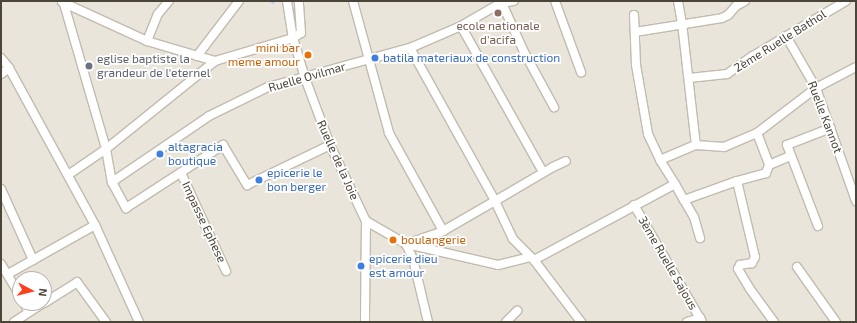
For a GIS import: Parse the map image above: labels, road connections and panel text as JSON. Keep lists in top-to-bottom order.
{
  "streets": {
    "street": [
      "2ème Ruelle Bathol",
      "Ruelle Ovilmar",
      "Ruelle Kannot",
      "Ruelle de la Joie",
      "Impasse Ephese",
      "3ème Ruelle Sajous"
    ]
  },
  "crossings": [
    ["2ème Ruelle Bathol", "Ruelle Kannot"],
    ["Ruelle Ovilmar", "Ruelle de la Joie"]
  ],
  "places": [
    "ecole nationale d'acifa",
    "mini bar meme amour",
    "batila materiaux de construction",
    "eglise baptiste la grandeur de l'eternel",
    "altagracia boutique",
    "epicerie le bon berger",
    "boulangerie",
    "epicerie dieu est amour"
  ],
  "north": "right"
}
